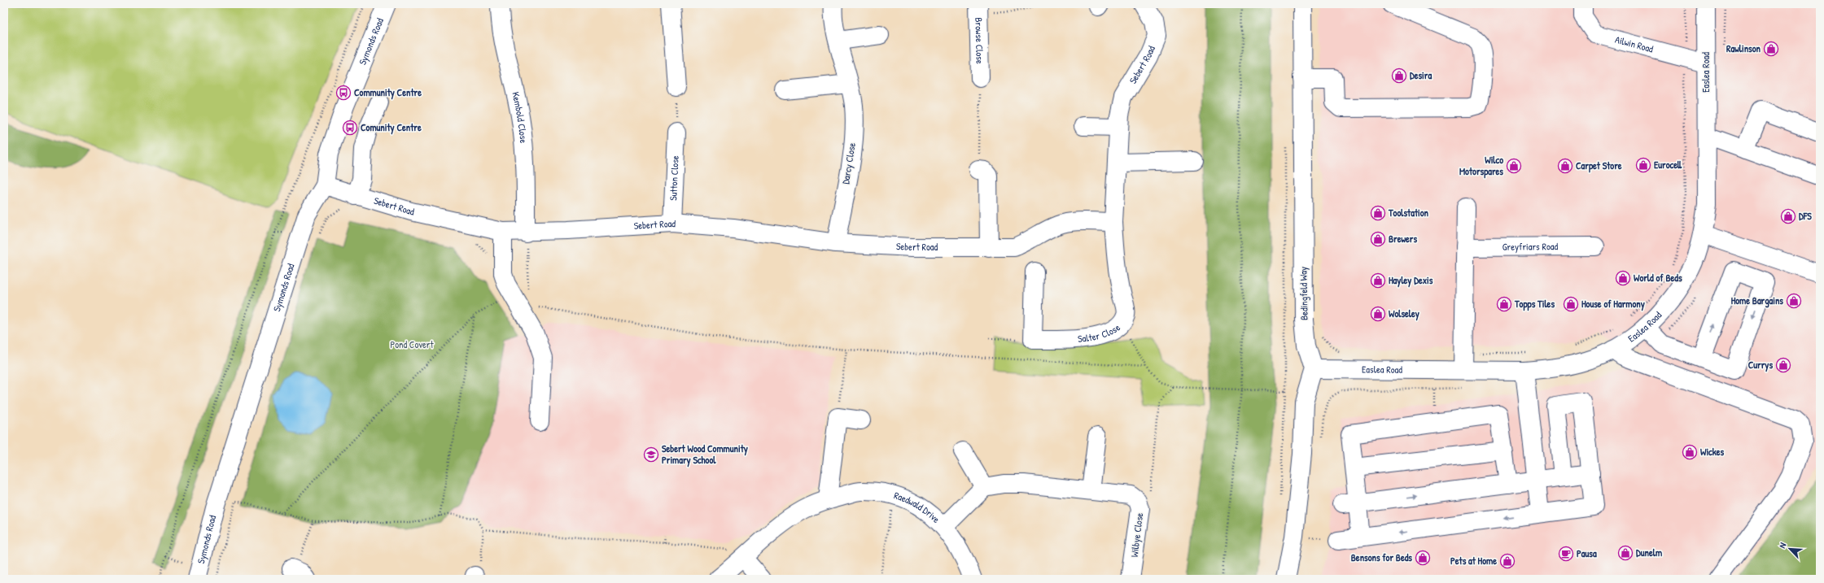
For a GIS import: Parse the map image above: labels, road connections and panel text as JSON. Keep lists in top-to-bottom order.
{
  "streets": {
    "street": [
      "Browse Close",
      "Symonds Road",
      "Ailwin Road",
      "Sebert Road",
      "Easlea Road",
      "Kembold Close",
      "Darcy Close",
      "Sutton Close",
      "Greyfriars Road",
      "Bedingfeld Way",
      "Salter Close",
      "Raedwald Drive",
      "Wilbye Close"
    ]
  },
  "crossings": [
    ["Symonds Road", "Sebert Road"],
    ["Ailwin Road", "Easlea Road"],
    ["Sebert Road", "Kembold Close"],
    ["Sebert Road", "Darcy Close"],
    ["Sebert Road", "Sutton Close"],
    ["Sebert Road", "Salter Close"],
    ["Easlea Road", "Bedingfeld Way"]
  ],
  "parks": ["Pond Covert"],
  "places": {
    "shop": [
      "Rawlinson",
      "Desira",
      "Eurocell",
      "Wilco Motorspares",
      "Carpet Store",
      "Toolstation",
      "DFS",
      "Brewers",
      "World of Beds",
      "Hayley Dexis",
      "Home Bargains",
      "Topps Tiles",
      "House of Harmony",
      "Wolseley",
      "Currys",
      "Wickes",
      "Dunelm",
      "Bensons for Beds",
      "Pets at Home"
    ],
    "bus stop": ["Community Centre", "Comunity Centre"],
    "school or university": ["Sebert Wood Community Primary School"],
    "cafe": ["Pausa"]
  },
  "north": "top left"
}
